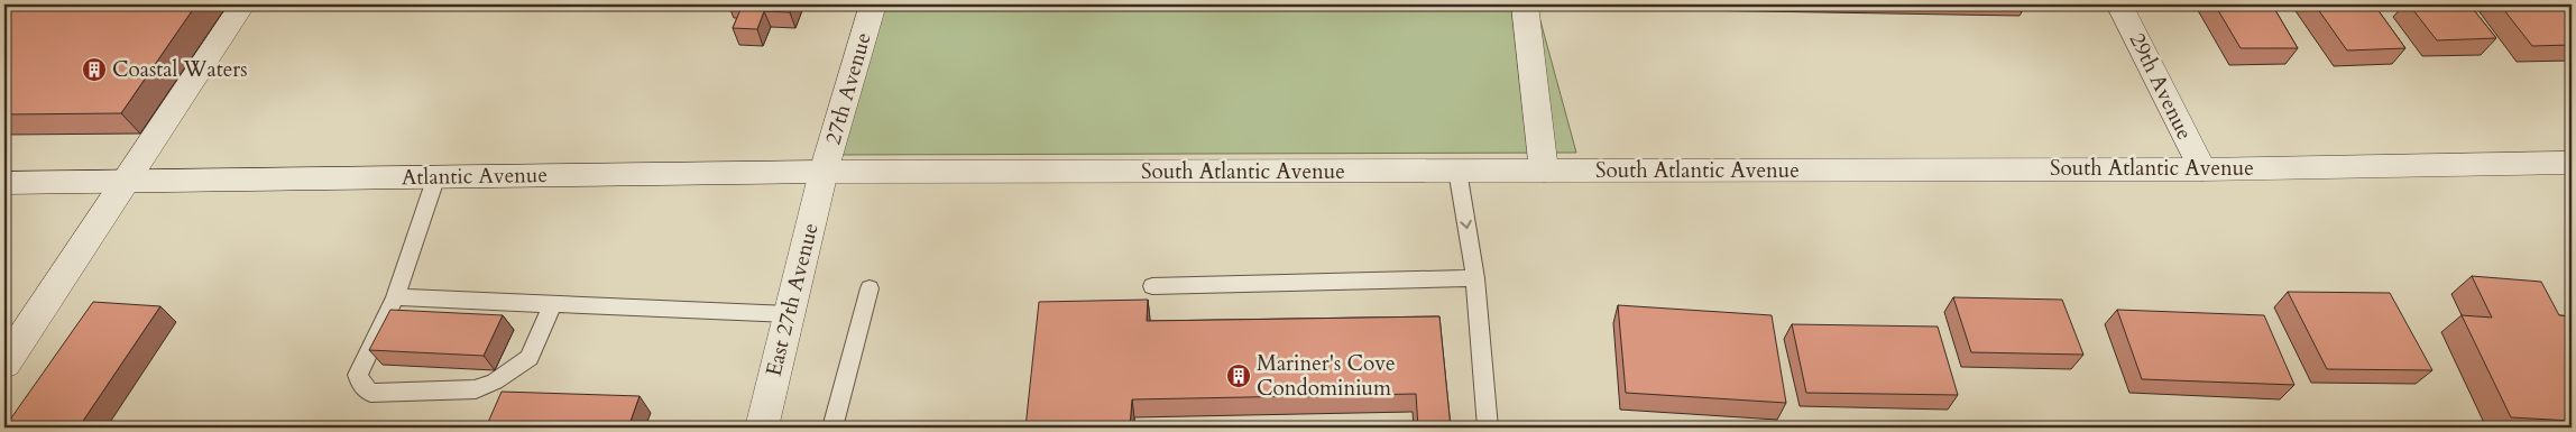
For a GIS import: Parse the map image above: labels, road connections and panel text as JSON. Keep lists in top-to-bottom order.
{
  "streets": {
    "street": [
      "29th Avenue",
      "27th Avenue",
      "South Atlantic Avenue",
      "Atlantic Avenue",
      "East 27th Avenue"
    ]
  },
  "crossings": [
    ["29th Avenue", "South Atlantic Avenue"],
    ["27th Avenue", "South Atlantic Avenue"],
    ["27th Avenue", "Atlantic Avenue"],
    ["27th Avenue", "East 27th Avenue"],
    ["South Atlantic Avenue", "Atlantic Avenue"],
    ["South Atlantic Avenue", "East 27th Avenue"],
    ["Atlantic Avenue", "East 27th Avenue"]
  ],
  "places": {
    "building": ["Coastal Waters", "Mariner's Cove Condominium"]
  }
}
